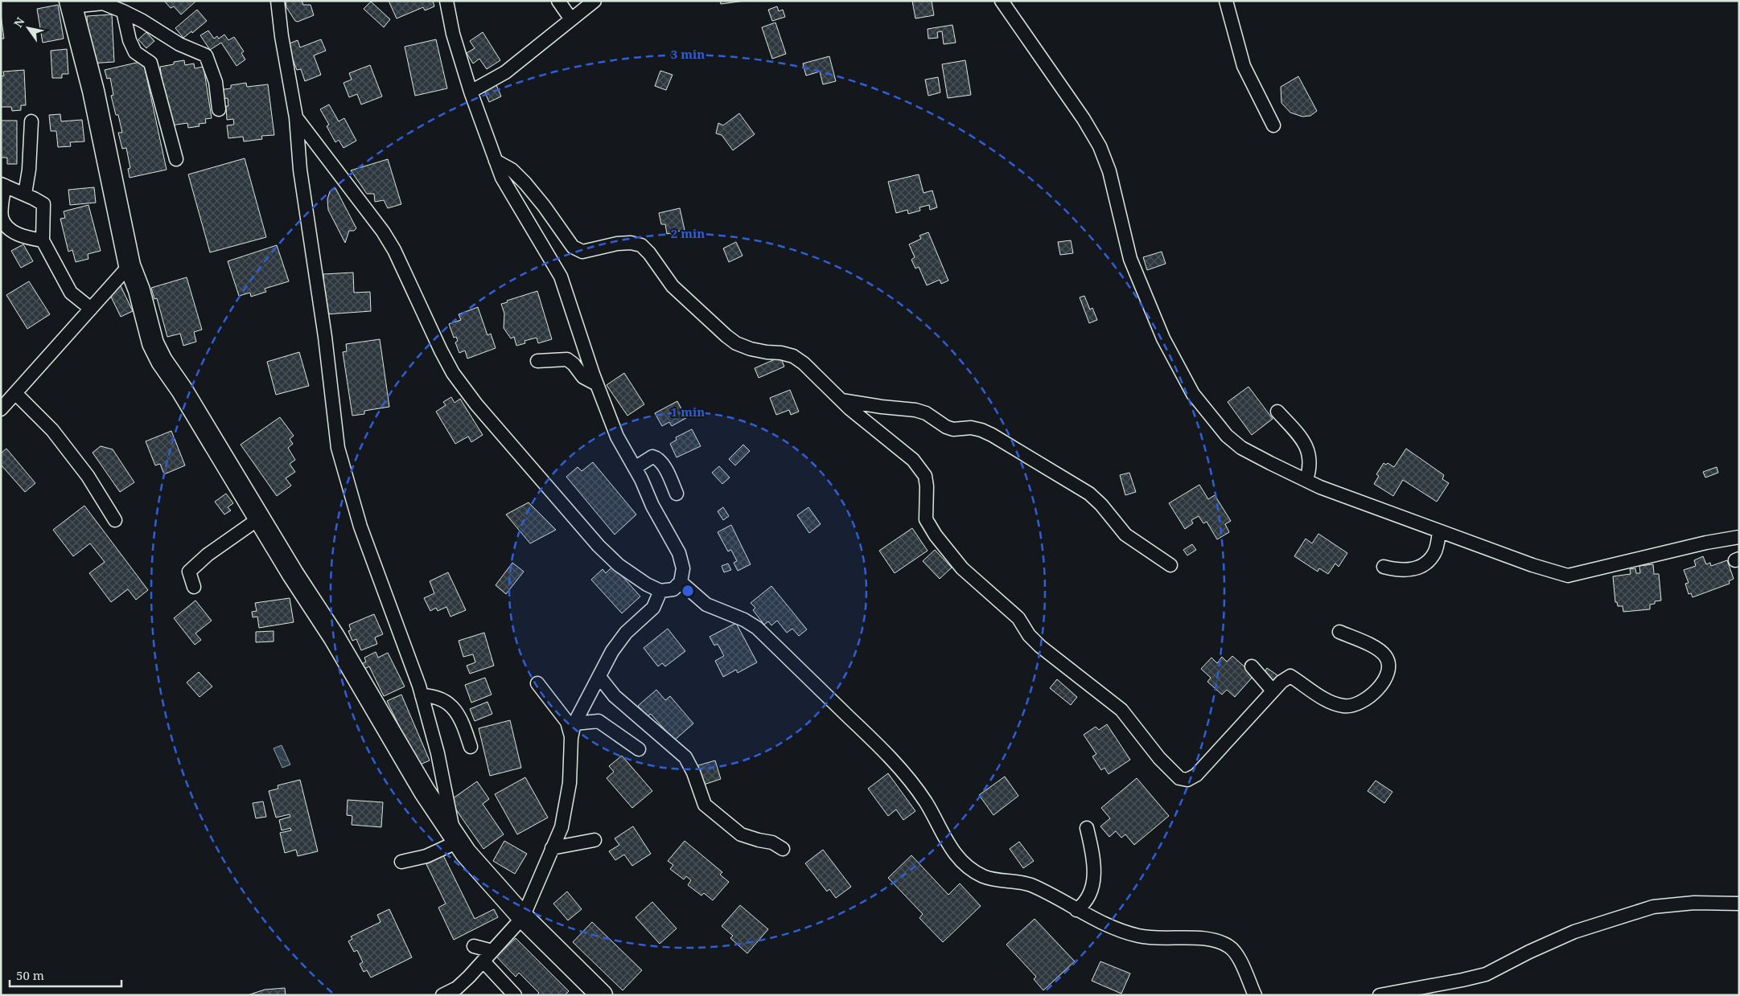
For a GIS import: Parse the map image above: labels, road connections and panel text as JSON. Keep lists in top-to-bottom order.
{
  "scale_bar": "50 m",
  "north": "top left",
  "rings": ["3 min", "2 min", "1 min"]
}
